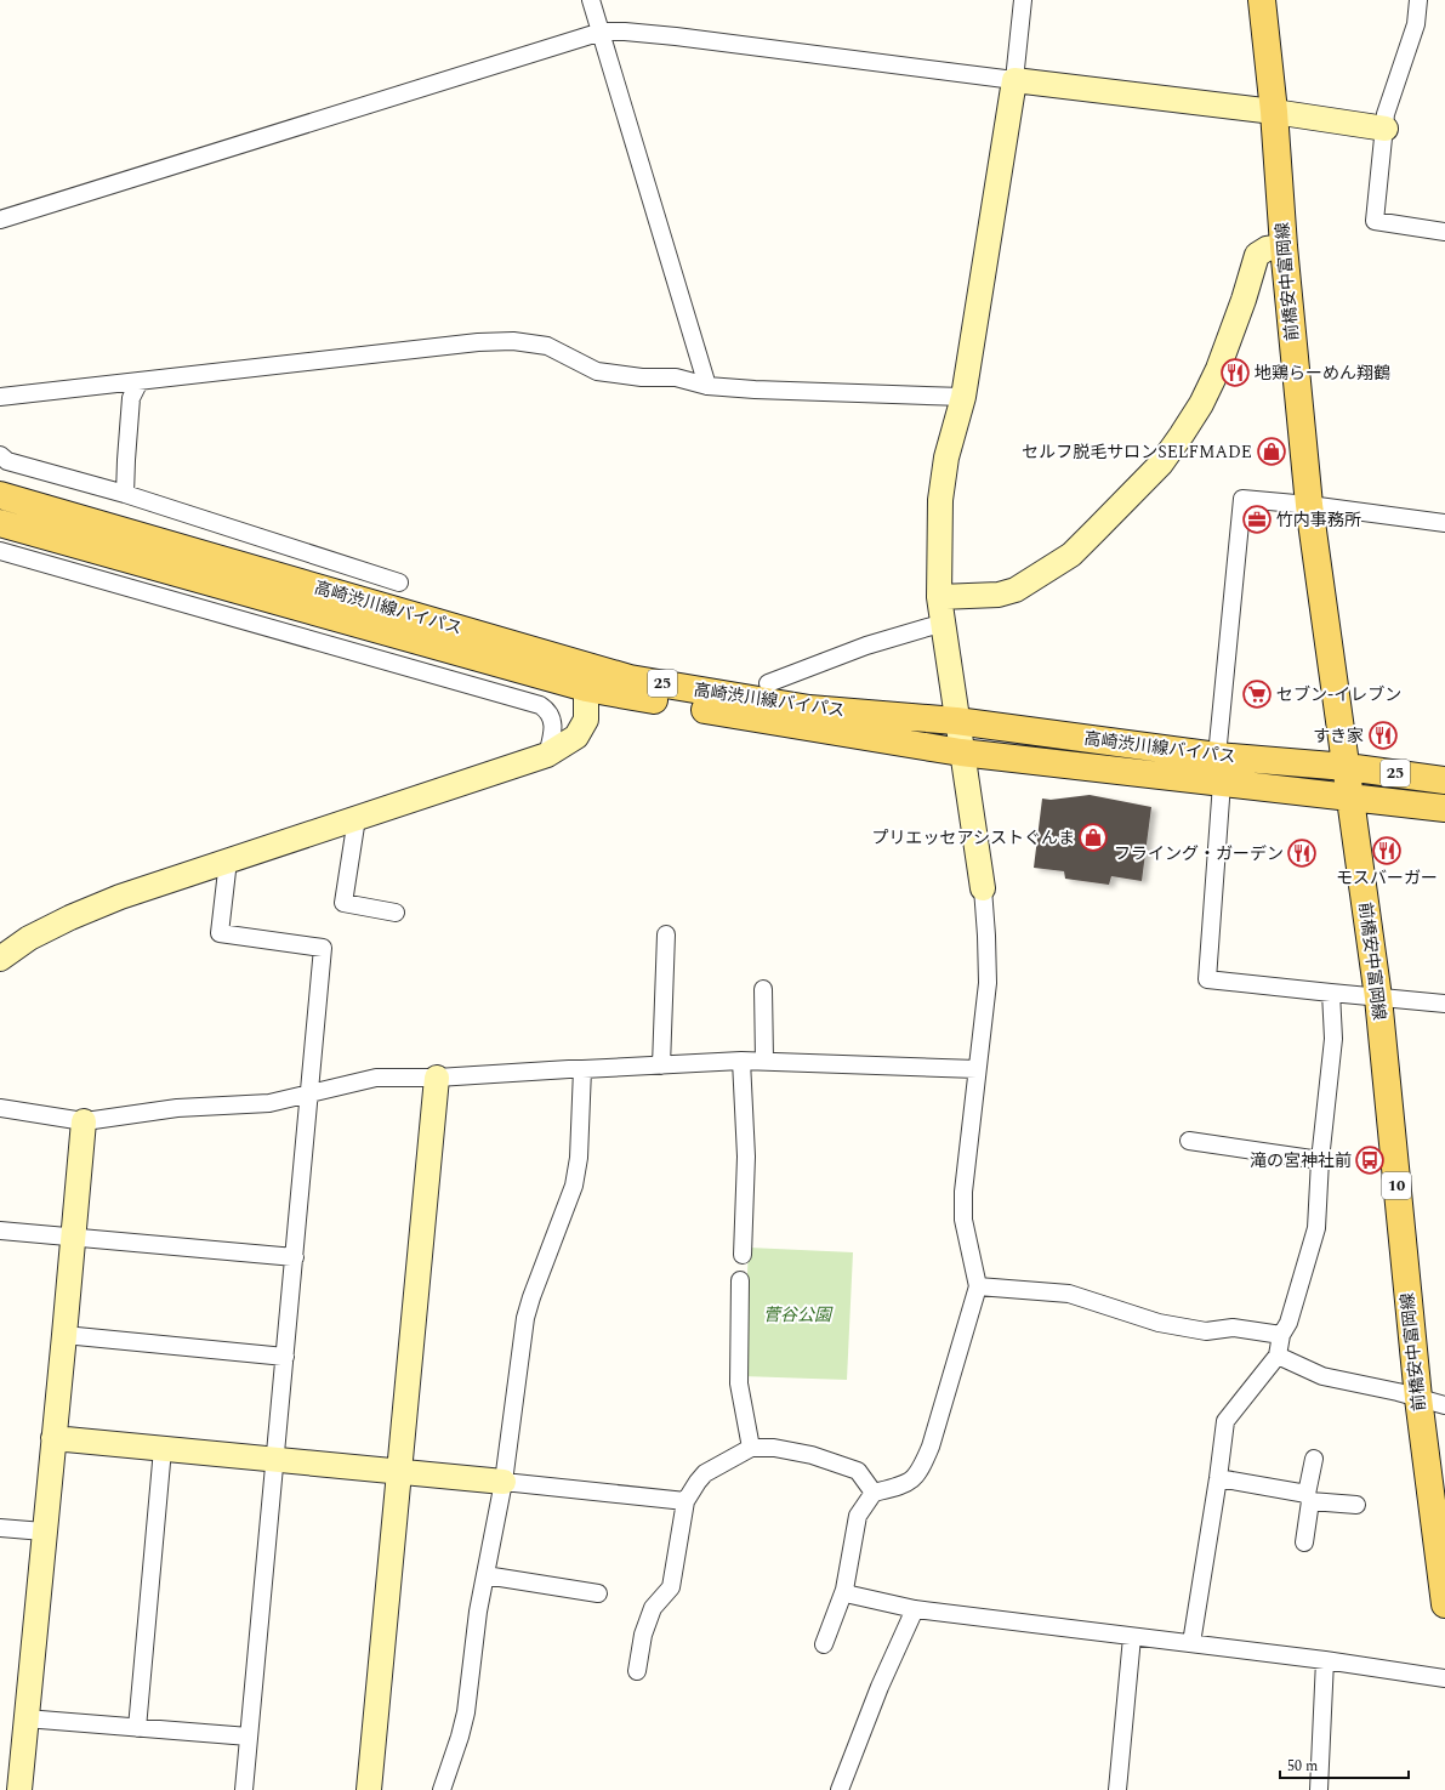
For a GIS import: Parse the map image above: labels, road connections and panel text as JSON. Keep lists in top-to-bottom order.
{
  "streets": {
    "main road": [
      "前橋安中富岡線",
      "高崎渋川線バイパス",
      "25",
      "10"
    ]
  },
  "crossings": [
    ["前橋安中富岡線", "高崎渋川線バイパス"]
  ],
  "parks": ["菅谷公園"],
  "places": {
    "restaurant": [
      "地鶏らーめん翔鶴",
      "すき家",
      "モスバーガー",
      "フライング・ガーデン"
    ],
    "shop": ["セルフ脱毛サロンSELFMADE", "プリエッセアシストぐんま"],
    "office": ["竹内事務所"],
    "supermarket": ["セブン-イレブン"],
    "bus stop": ["滝の宮神社前"]
  },
  "scale_bar": "50 m"
}
